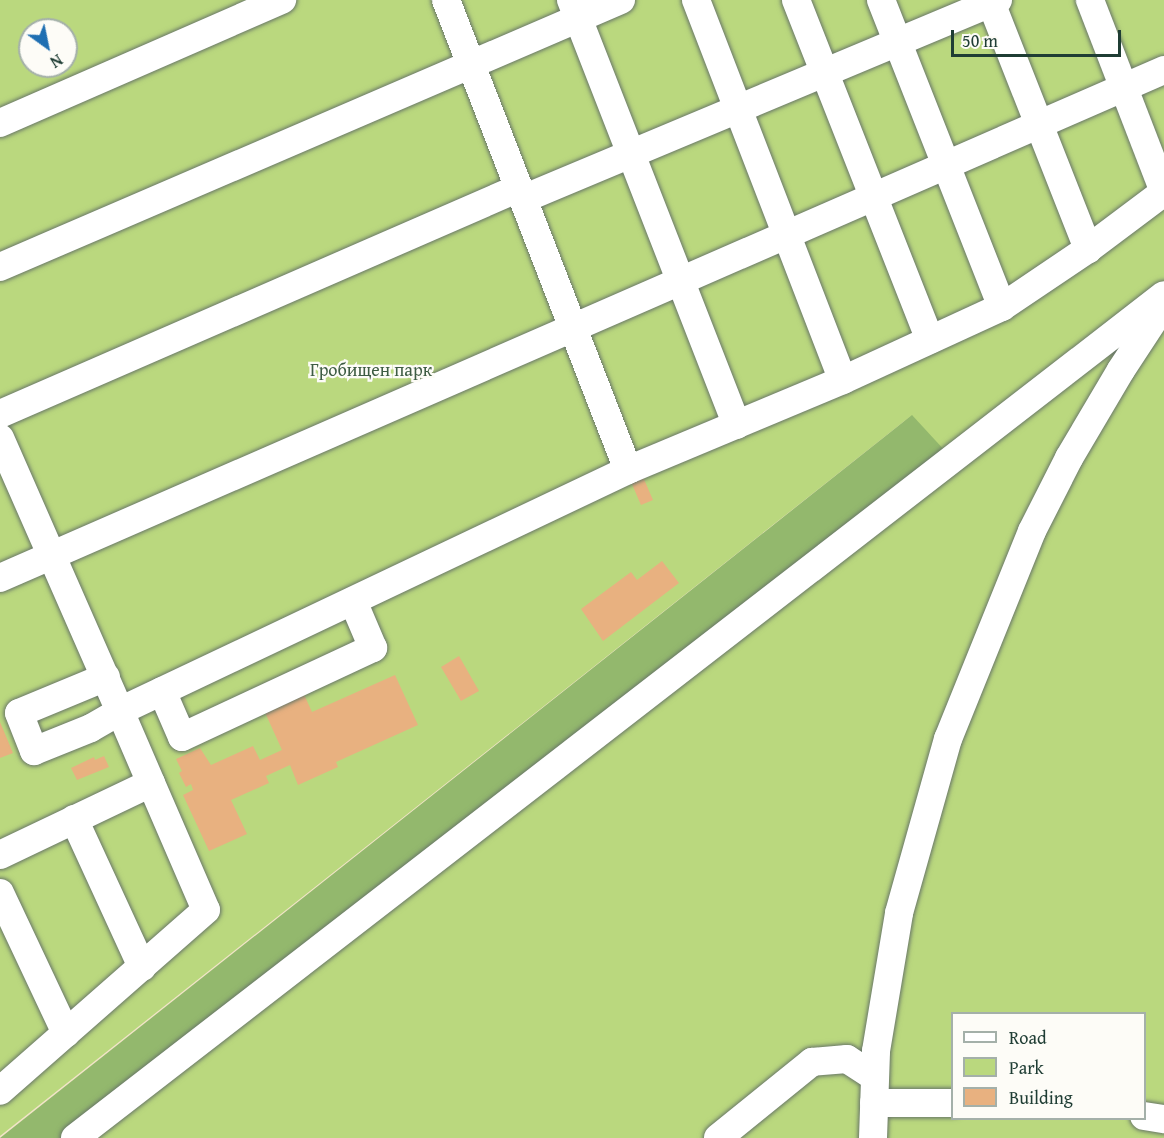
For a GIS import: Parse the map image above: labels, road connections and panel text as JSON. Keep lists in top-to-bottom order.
{
  "parks": ["Гробищен парк"],
  "legend": ["Road", "Park", "Building"],
  "scale_bar": "50 m",
  "north": "bottom right"
}
